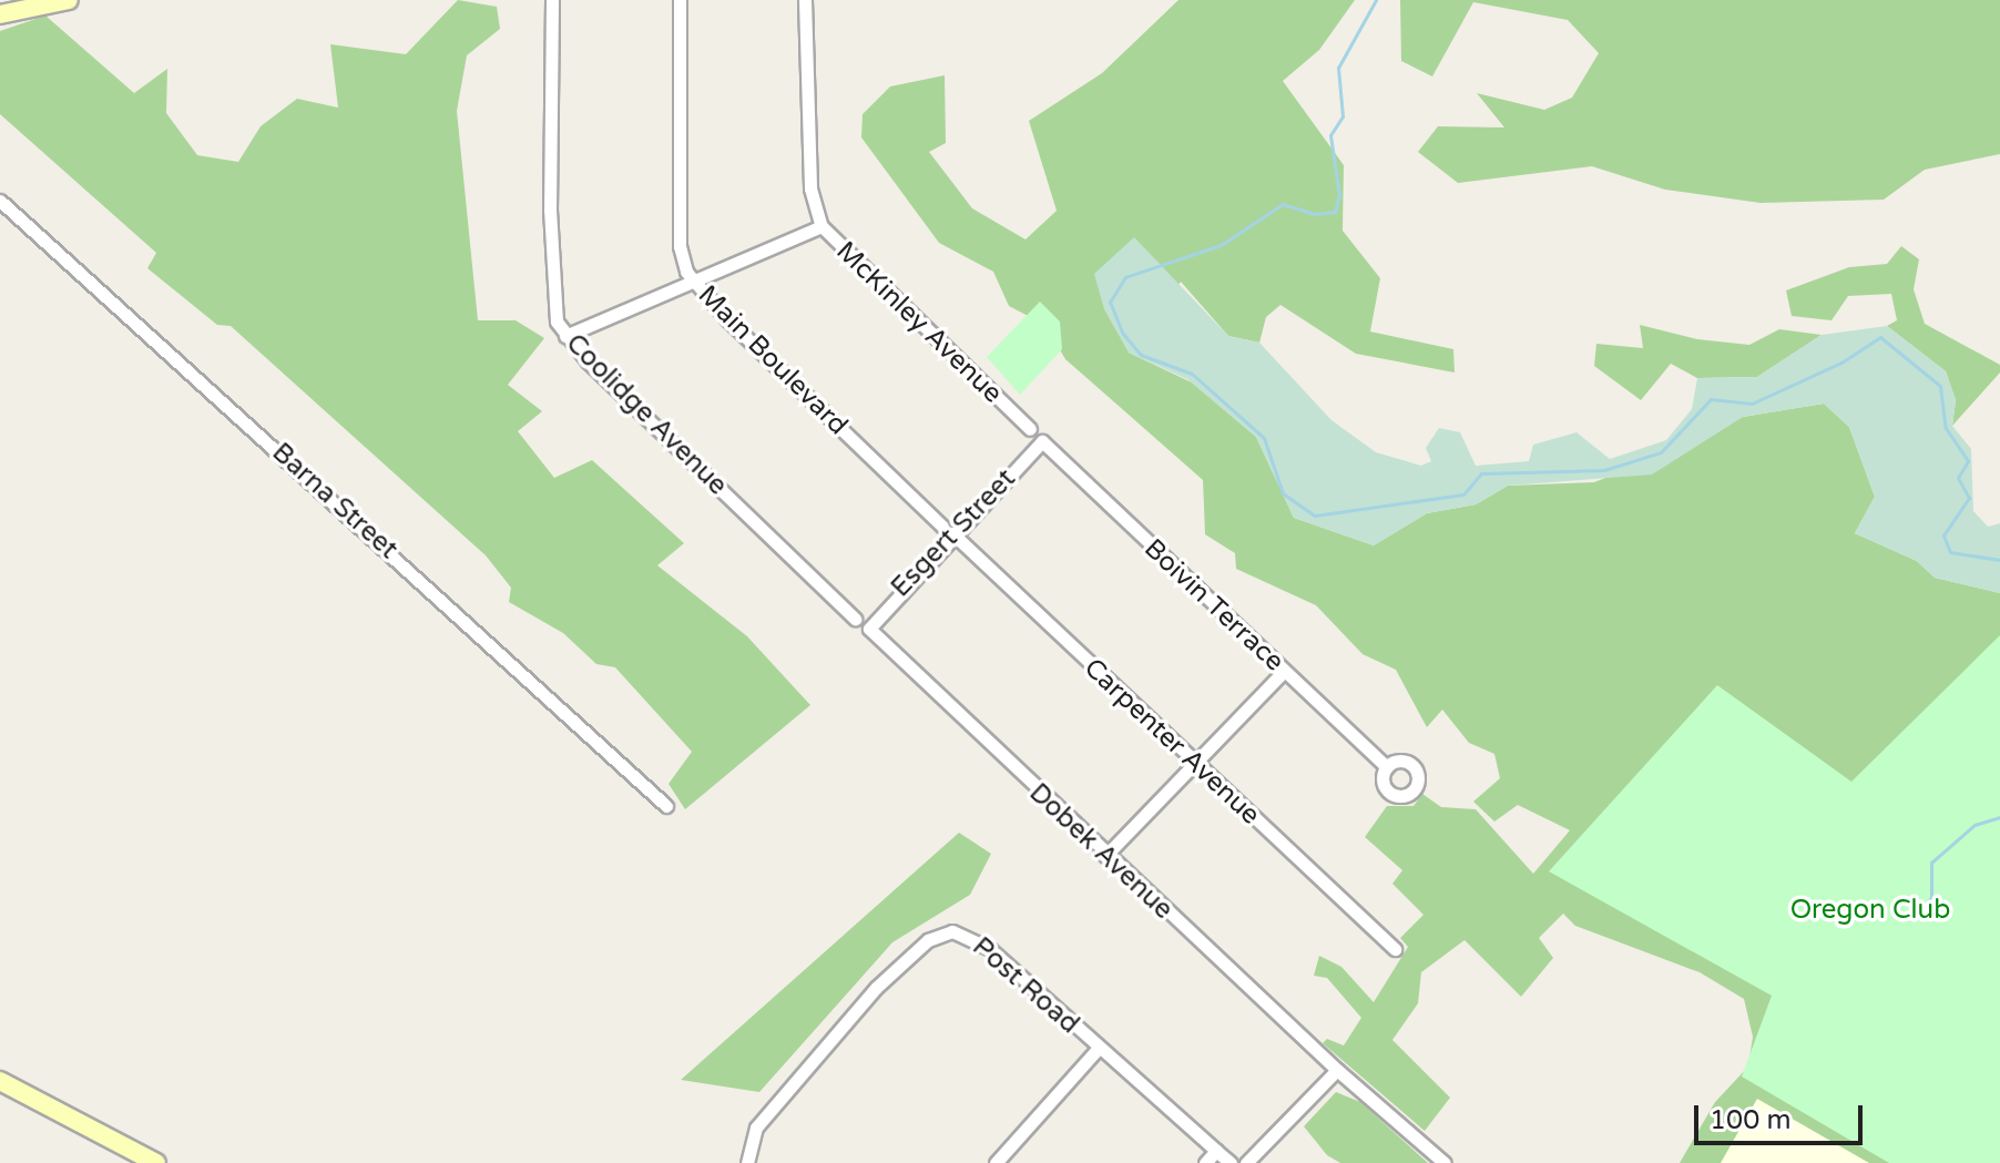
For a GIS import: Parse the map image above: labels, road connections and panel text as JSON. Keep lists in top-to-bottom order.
{
  "streets": {
    "street": [
      "McKinley Avenue",
      "Main Boulevard",
      "Coolidge Avenue",
      "Barna Street",
      "Esgert Street",
      "Boivin Terrace",
      "Carpenter Avenue",
      "Dobek Avenue",
      "Post Road"
    ]
  },
  "crossings": [
    ["Main Boulevard", "Esgert Street"],
    ["Main Boulevard", "Carpenter Avenue"],
    ["Esgert Street", "Boivin Terrace"],
    ["Esgert Street", "Carpenter Avenue"],
    ["Esgert Street", "Dobek Avenue"]
  ],
  "parks": ["Oregon Club"],
  "scale_bar": "100 m"
}
